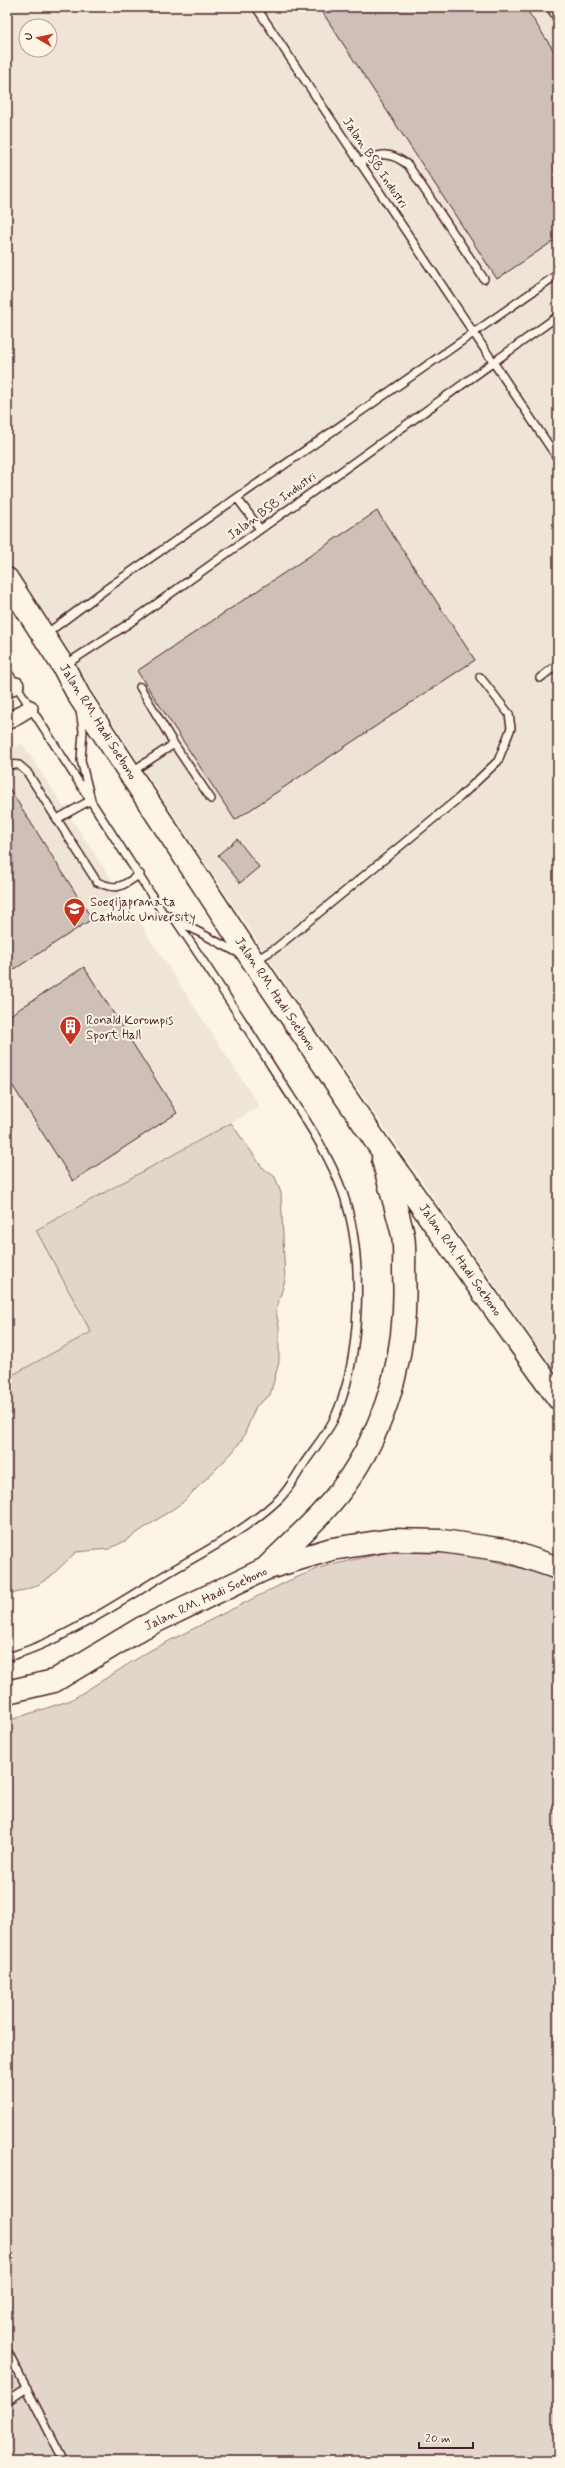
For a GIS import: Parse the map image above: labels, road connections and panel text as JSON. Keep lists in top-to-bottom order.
{
  "streets": {
    "main road": ["Jalan RM. Hadi Soebono"],
    "lane": ["Jalan BSB Industri"]
  },
  "crossings": [
    ["Jalan BSB Industri", "Jalan RM. Hadi Soebono"]
  ],
  "places": {
    "school or university": ["Soegijapranata Catholic University"],
    "building": ["Ronald Korompis Sport Hall"]
  },
  "scale_bar": "20 m",
  "north": "left"
}
